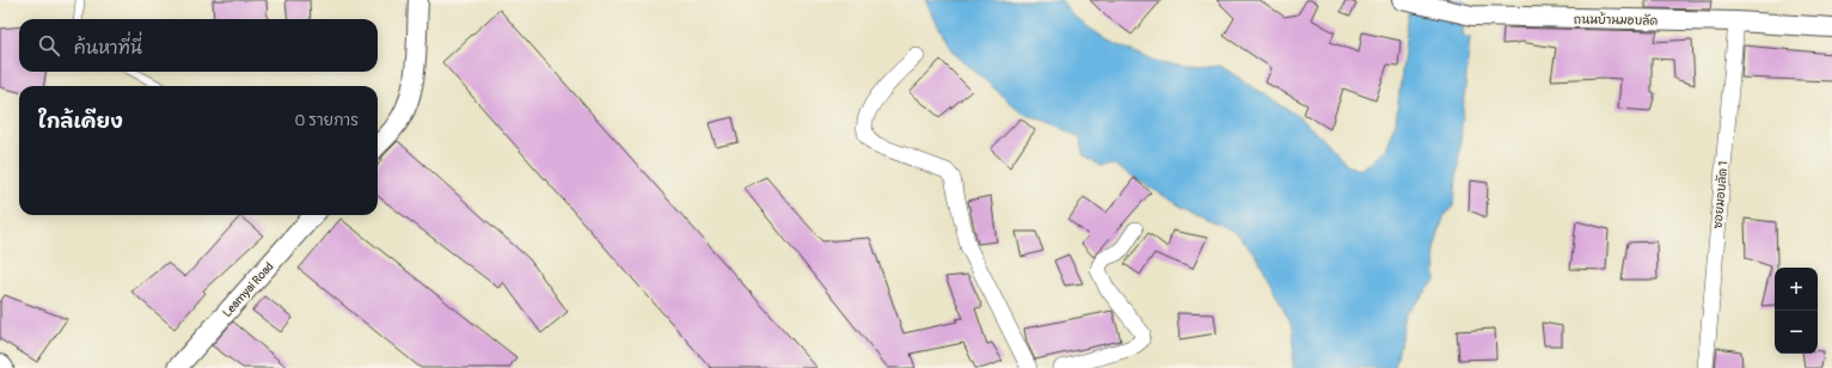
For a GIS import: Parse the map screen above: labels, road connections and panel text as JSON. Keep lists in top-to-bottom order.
{
  "streets": {
    "street": ["ถนนบ้านมอบลัด", "ซอยมอบลัด 1", "Leamyai Road"]
  },
  "crossings": [
    ["ถนนบ้านมอบลัด", "ซอยมอบลัด 1"]
  ],
  "page": {
    "search": "ค้นหาที่นี่",
    "heading": ["ใกล้เคียง", "0 รายการ"],
    "map_buttons": ["+", "−"]
  }
}
